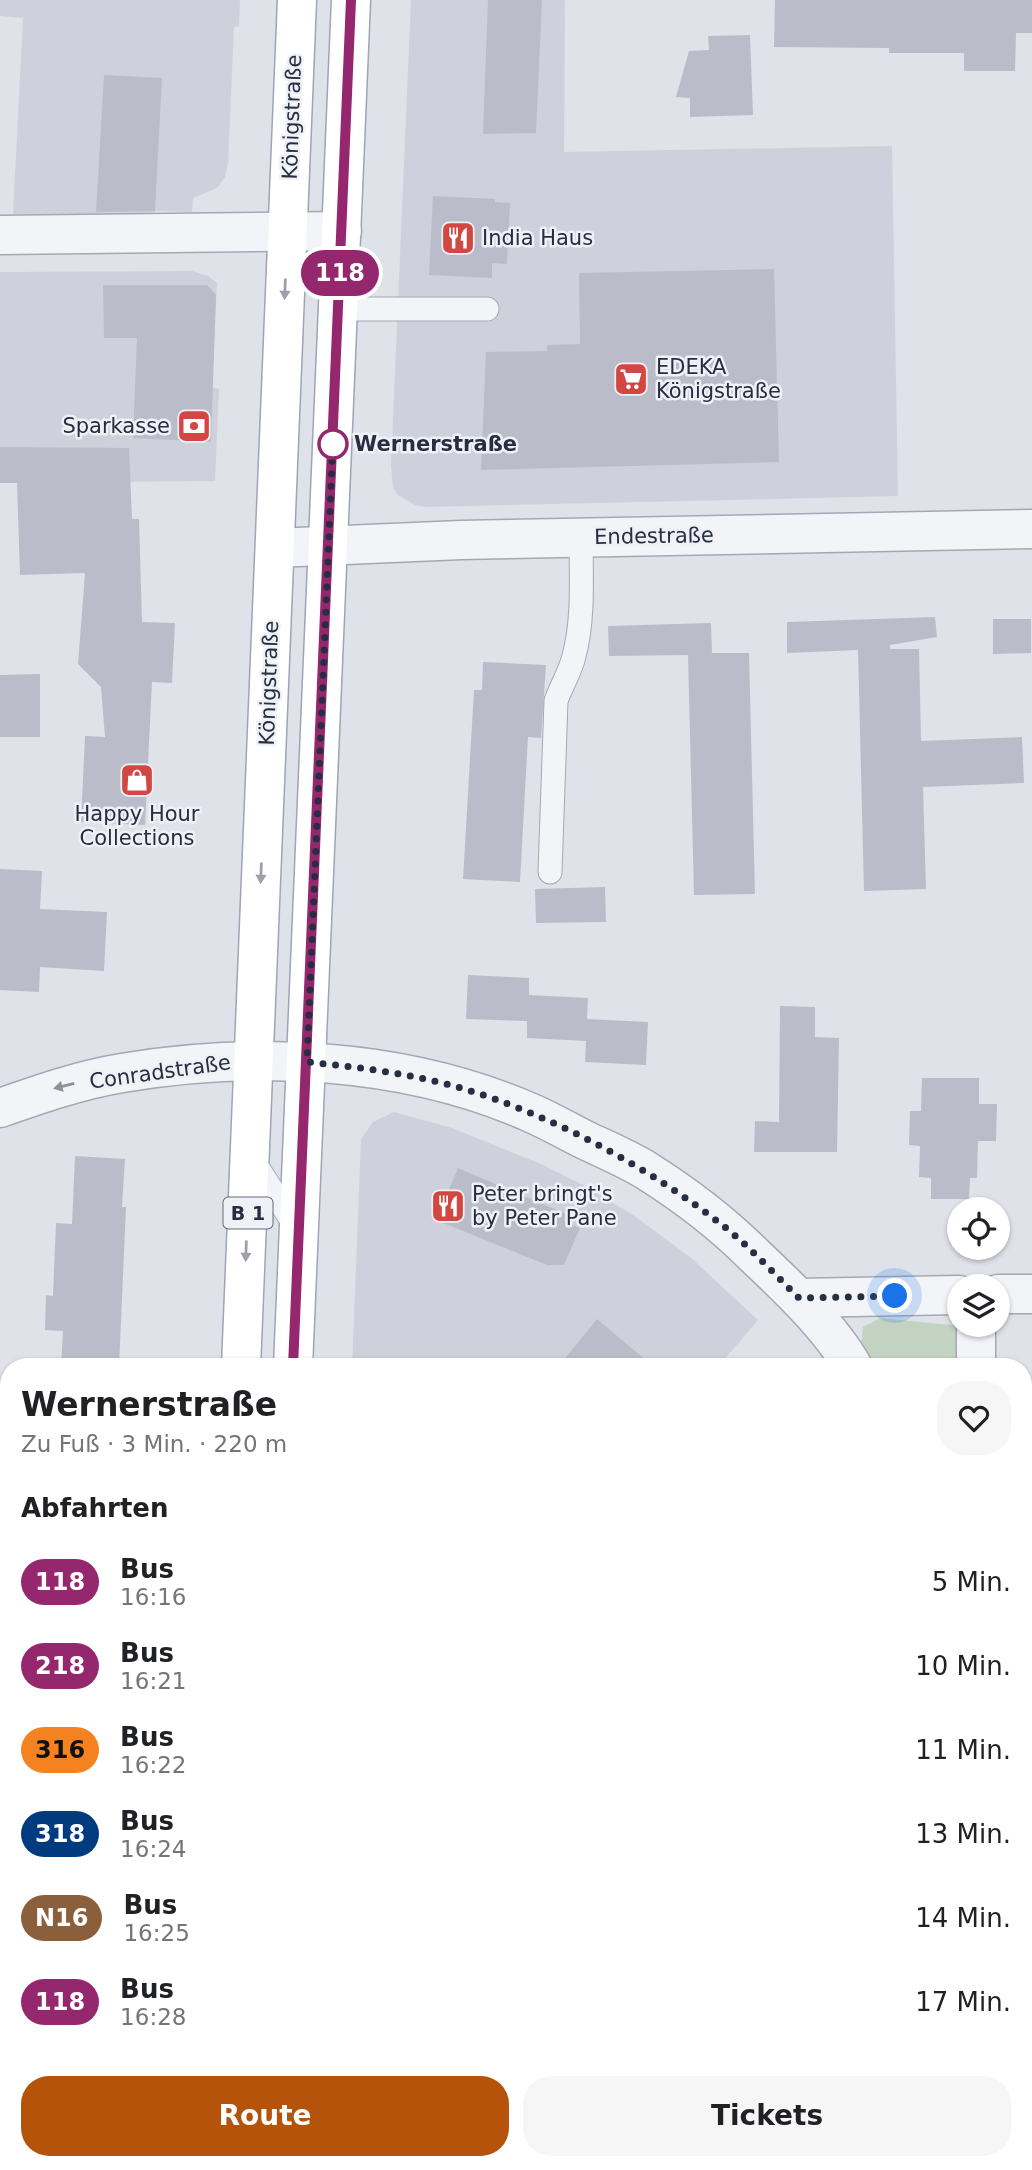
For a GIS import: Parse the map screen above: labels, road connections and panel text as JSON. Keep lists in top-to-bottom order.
{
  "streets": {
    "main road": ["Königstraße", "B 1"],
    "street": ["Endestraße", "Conradstraße"]
  },
  "crossings": [
    ["Königstraße", "Endestraße"],
    ["Königstraße", "Conradstraße"],
    ["Endestraße", "B 1"],
    ["Conradstraße", "B 1"]
  ],
  "places": {
    "restaurant": ["India Haus", "Peter bringt's by Peter Pane"],
    "supermarket": ["EDEKA Königstraße"],
    "bank": ["Sparkasse"],
    "other": ["Wernerstraße"],
    "shop": ["Happy Hour Collections"]
  },
  "lines": ["bus line 118"],
  "page": {
    "on_map": "118",
    "heading": [
      ["Wernerstraße", "Zu Fuß · 3 Min. · 220 m"],
      "Abfahrten"
    ],
    "list": [
      {
        "mark": "118",
        "name": "Bus",
        "note": "16:16",
        "value": "5 Min."
      },
      {
        "mark": "218",
        "name": "Bus",
        "note": "16:21",
        "value": "10 Min."
      },
      {
        "mark": "316",
        "name": "Bus",
        "note": "16:22",
        "value": "11 Min."
      },
      {
        "mark": "318",
        "name": "Bus",
        "note": "16:24",
        "value": "13 Min."
      },
      {
        "mark": "N16",
        "name": "Bus",
        "note": "16:25",
        "value": "14 Min."
      },
      {
        "mark": "118",
        "name": "Bus",
        "note": "16:28",
        "value": "17 Min."
      }
    ],
    "buttons": ["Route", "Tickets"]
  }
}
